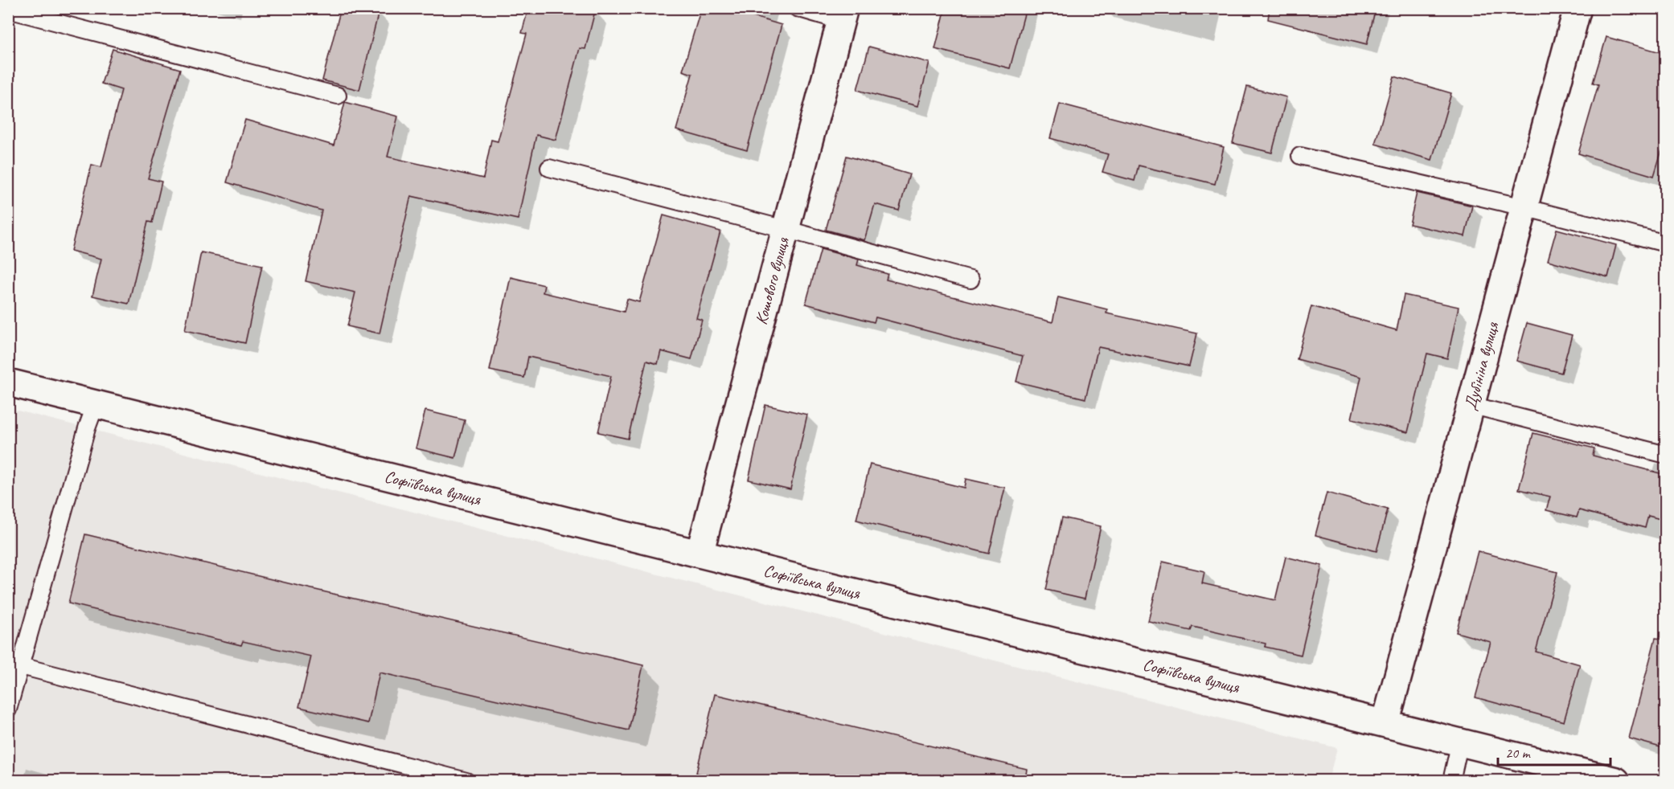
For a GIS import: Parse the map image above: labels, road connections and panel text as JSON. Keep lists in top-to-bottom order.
{
  "streets": {
    "street": ["Кошового вулиця", "Дубініна вулиця", "Софіївська вулиця"]
  },
  "crossings": [
    ["Кошового вулиця", "Софіївська вулиця"],
    ["Дубініна вулиця", "Софіївська вулиця"]
  ],
  "scale_bar": "20 m"
}
